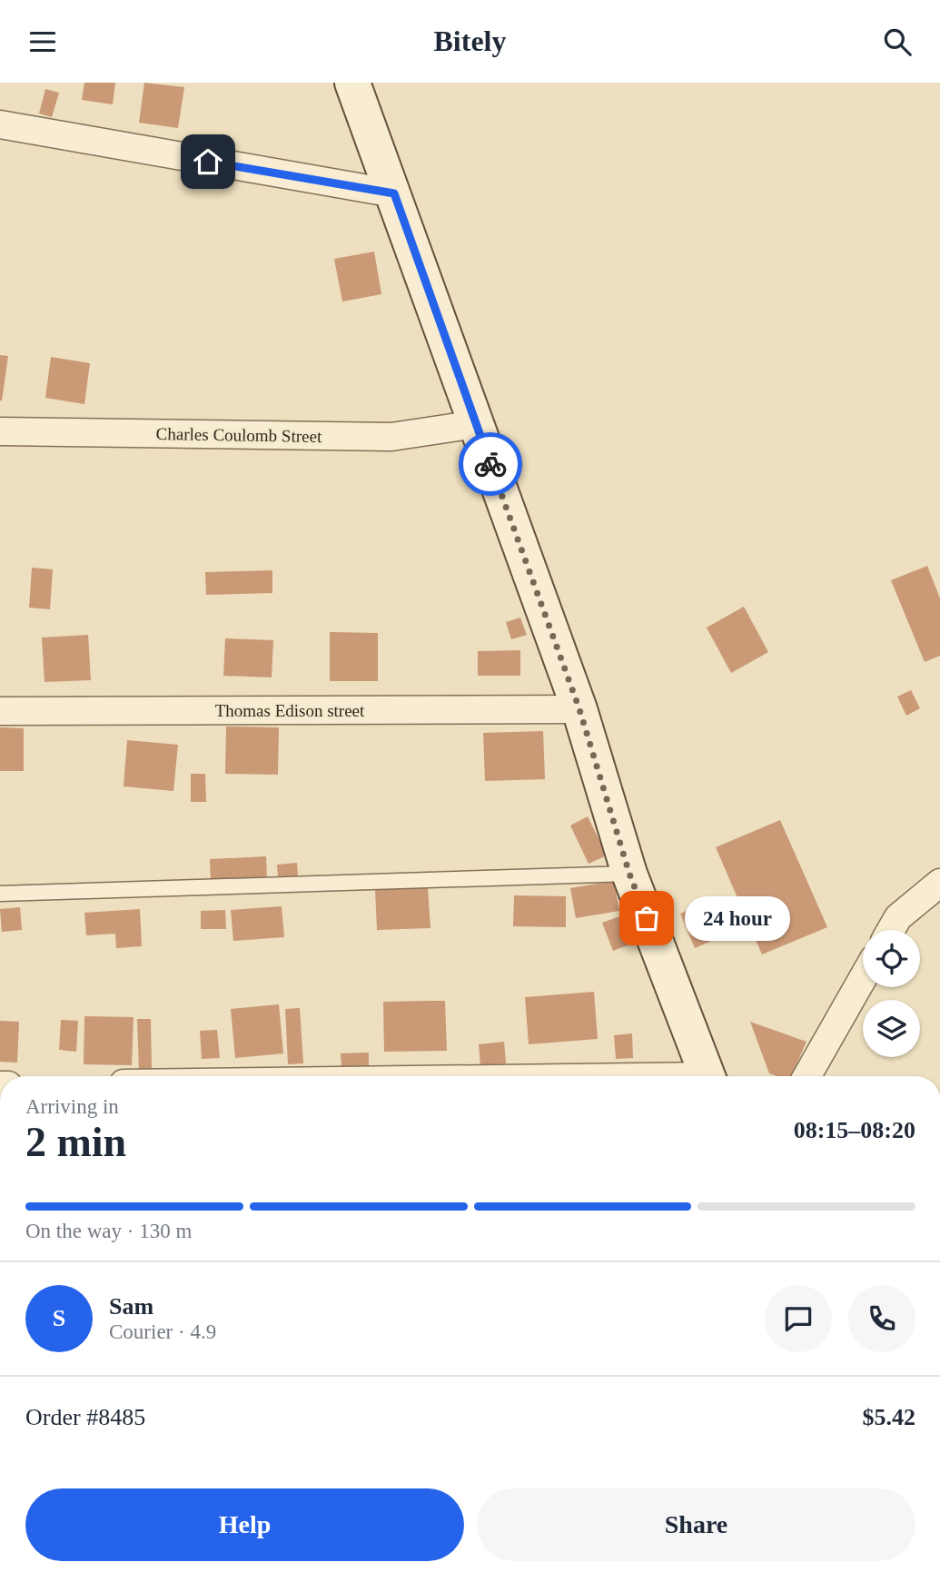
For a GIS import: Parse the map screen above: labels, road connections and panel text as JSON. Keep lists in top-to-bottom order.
{
  "streets": {
    "street": ["Charles Coulomb Street", "Thomas Edison street"]
  },
  "places": ["24 hour"],
  "page": {
    "header": "Bitely",
    "bubble": "24 hour",
    "heading": ["2 min", "Arriving in", "08:15–08:20"],
    "panel": [
      "Sam",
      "Courier · 4.9",
      "Order #8485",
      "$5.42"
    ],
    "bar": "On the way · 130 m",
    "round": "S",
    "buttons": ["Help", "Share"]
  }
}
